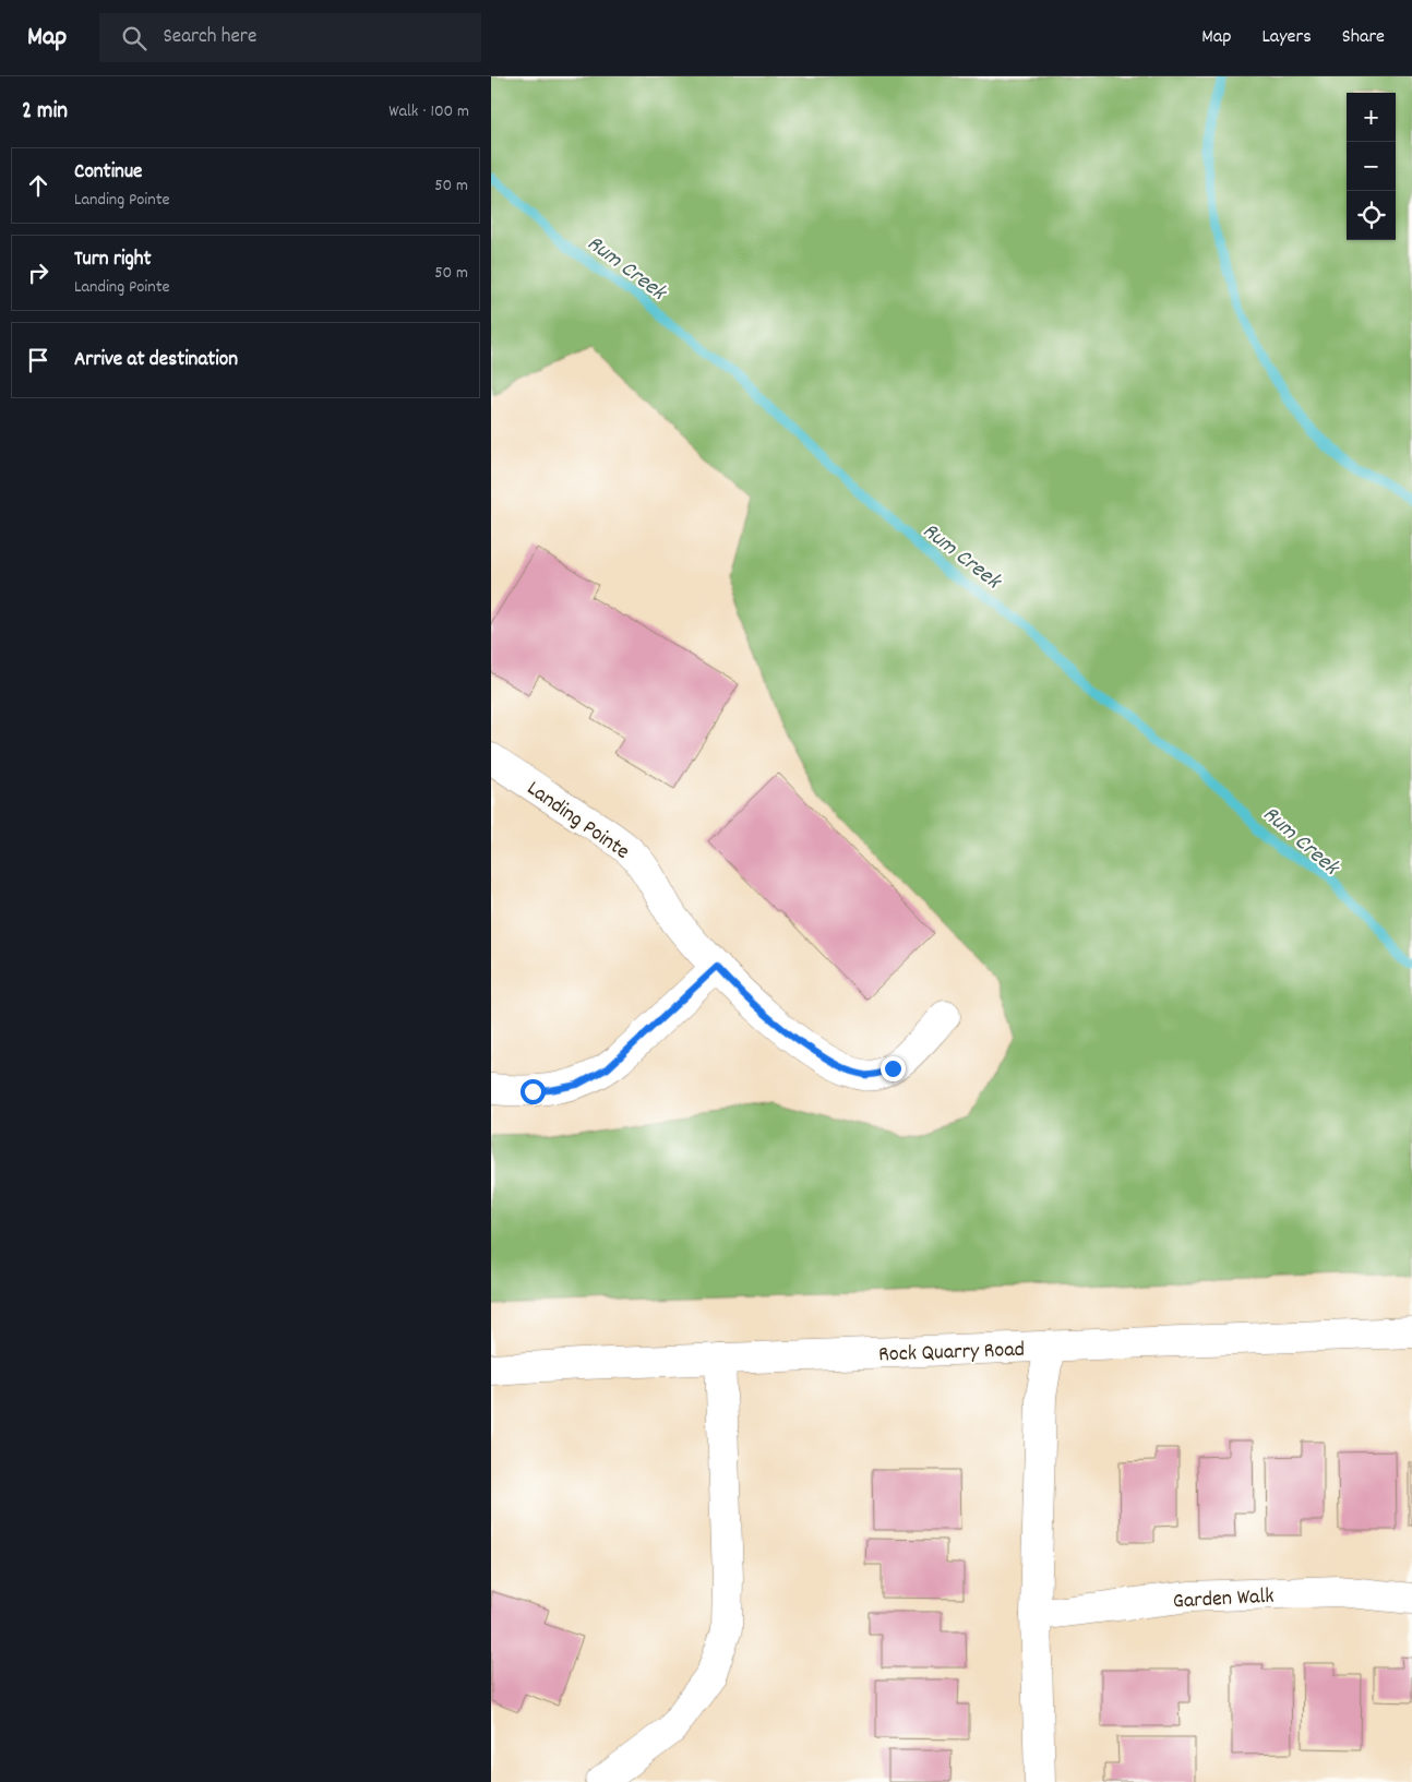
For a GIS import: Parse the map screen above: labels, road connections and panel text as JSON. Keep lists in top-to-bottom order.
{
  "streets": {
    "street": ["Landing Pointe", "Rock Quarry Road", "Garden Walk"]
  },
  "water": ["Rum Creek"],
  "page": {
    "header": "Map",
    "search": "Search here",
    "nav": ["Map", "Layers", "Share"],
    "heading": ["2 min", "Walk · 100 m"],
    "map_buttons": ["+", "−"],
    "list": [
      ["Continue", "Landing Pointe", "50 m"],
      ["Turn right", "Landing Pointe", "50 m"],
      "Arrive at destination"
    ]
  }
}
